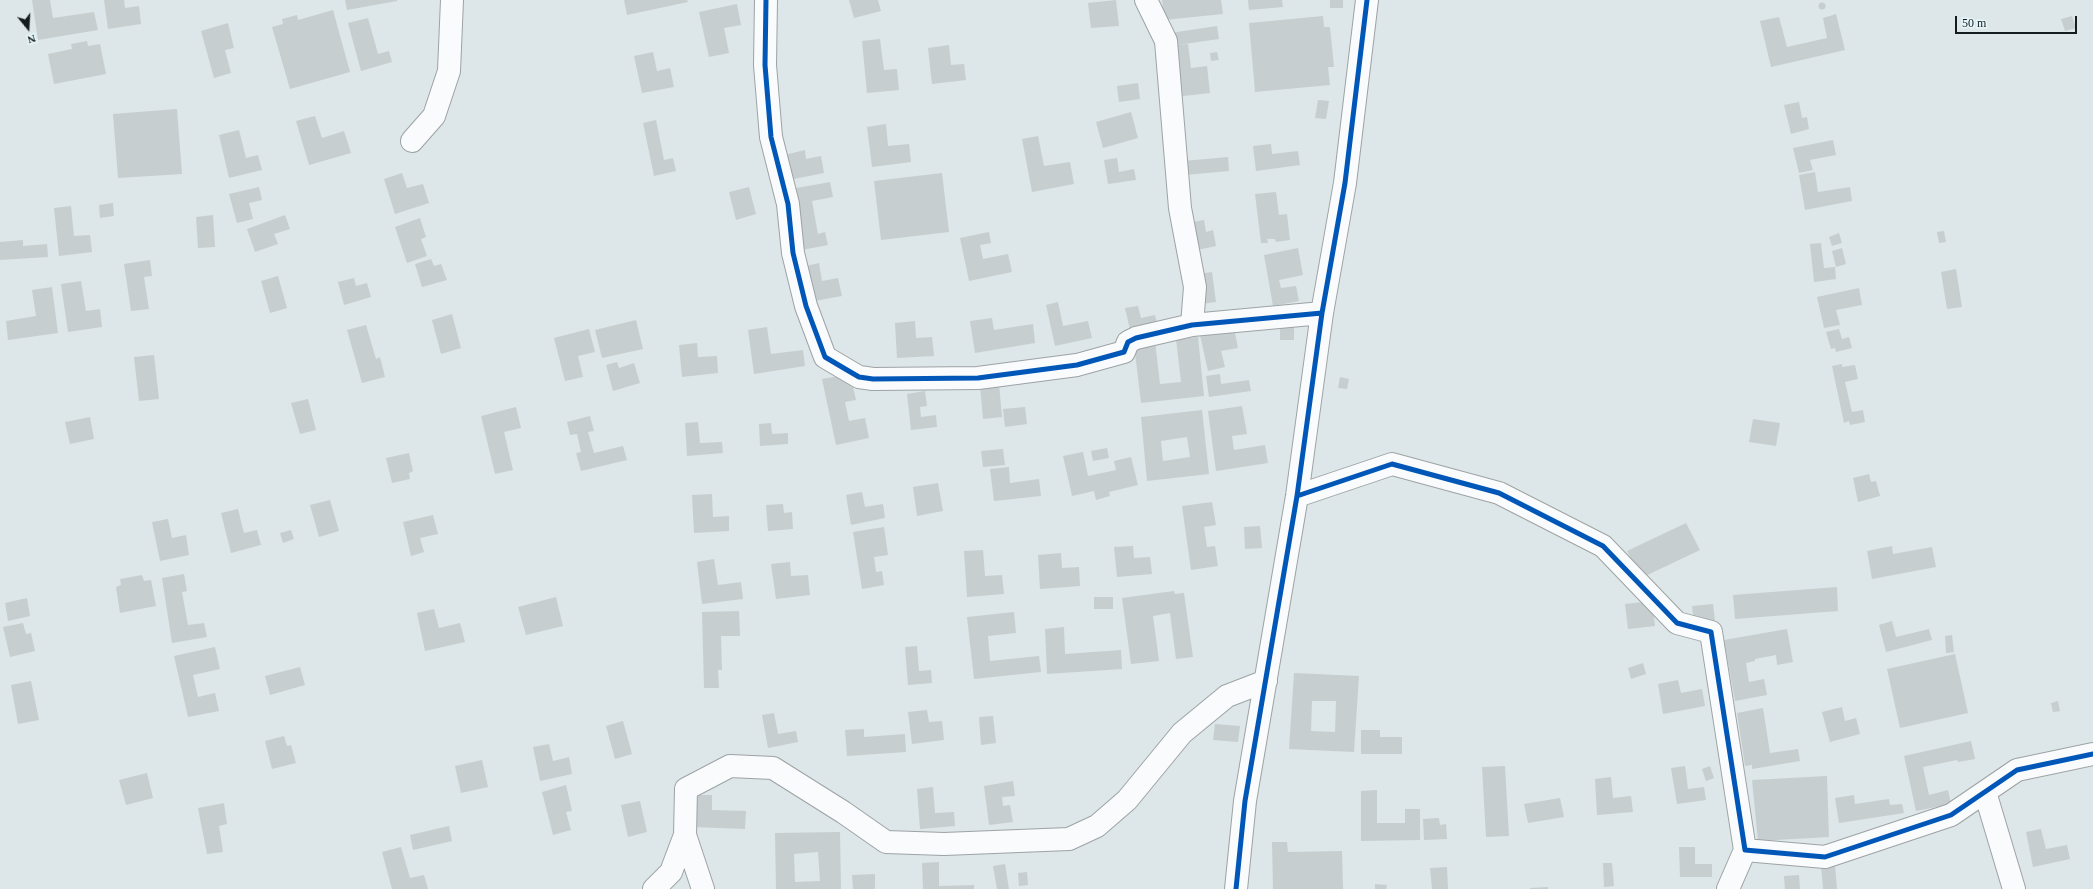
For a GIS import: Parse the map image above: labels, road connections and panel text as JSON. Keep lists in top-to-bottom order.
{
  "scale_bar": "50 m",
  "north": "bottom"
}
